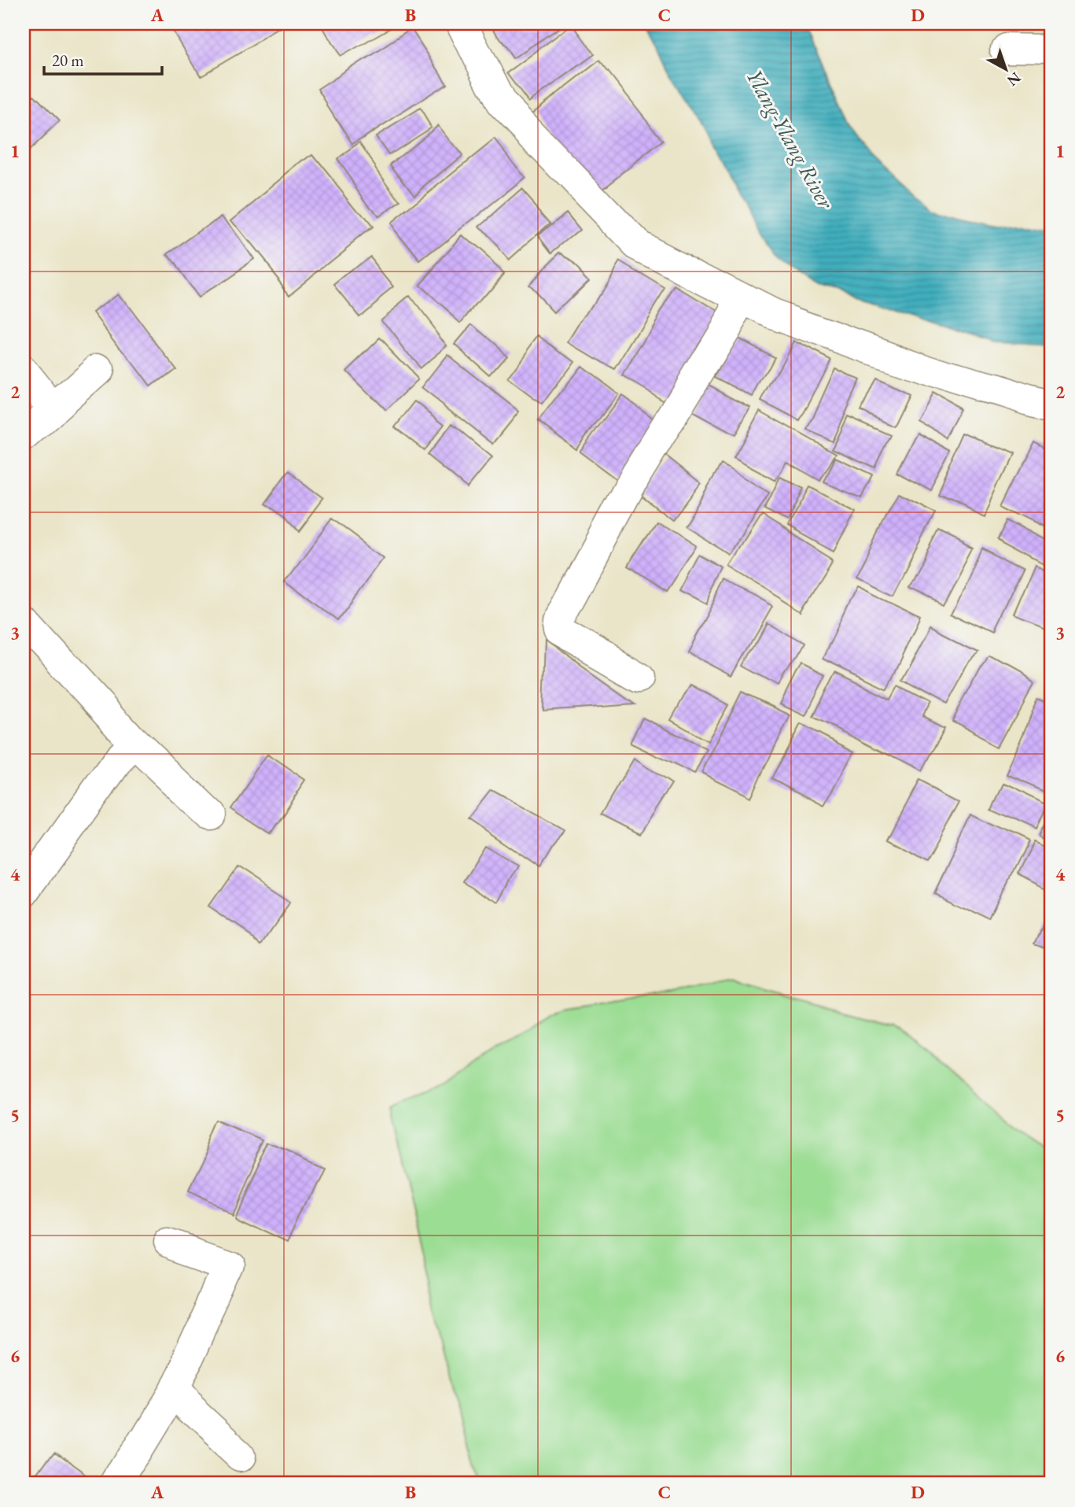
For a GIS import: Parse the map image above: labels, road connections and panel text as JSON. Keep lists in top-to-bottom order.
{
  "water": ["Ylang-Ylang River"],
  "scale_bar": "20 m",
  "north": "bottom right",
  "grid": {
    "columns": [
      "A",
      "B",
      "C",
      "D"
    ],
    "rows": [
      "1",
      "2",
      "3",
      "4",
      "5",
      "6"
    ]
  }
}
